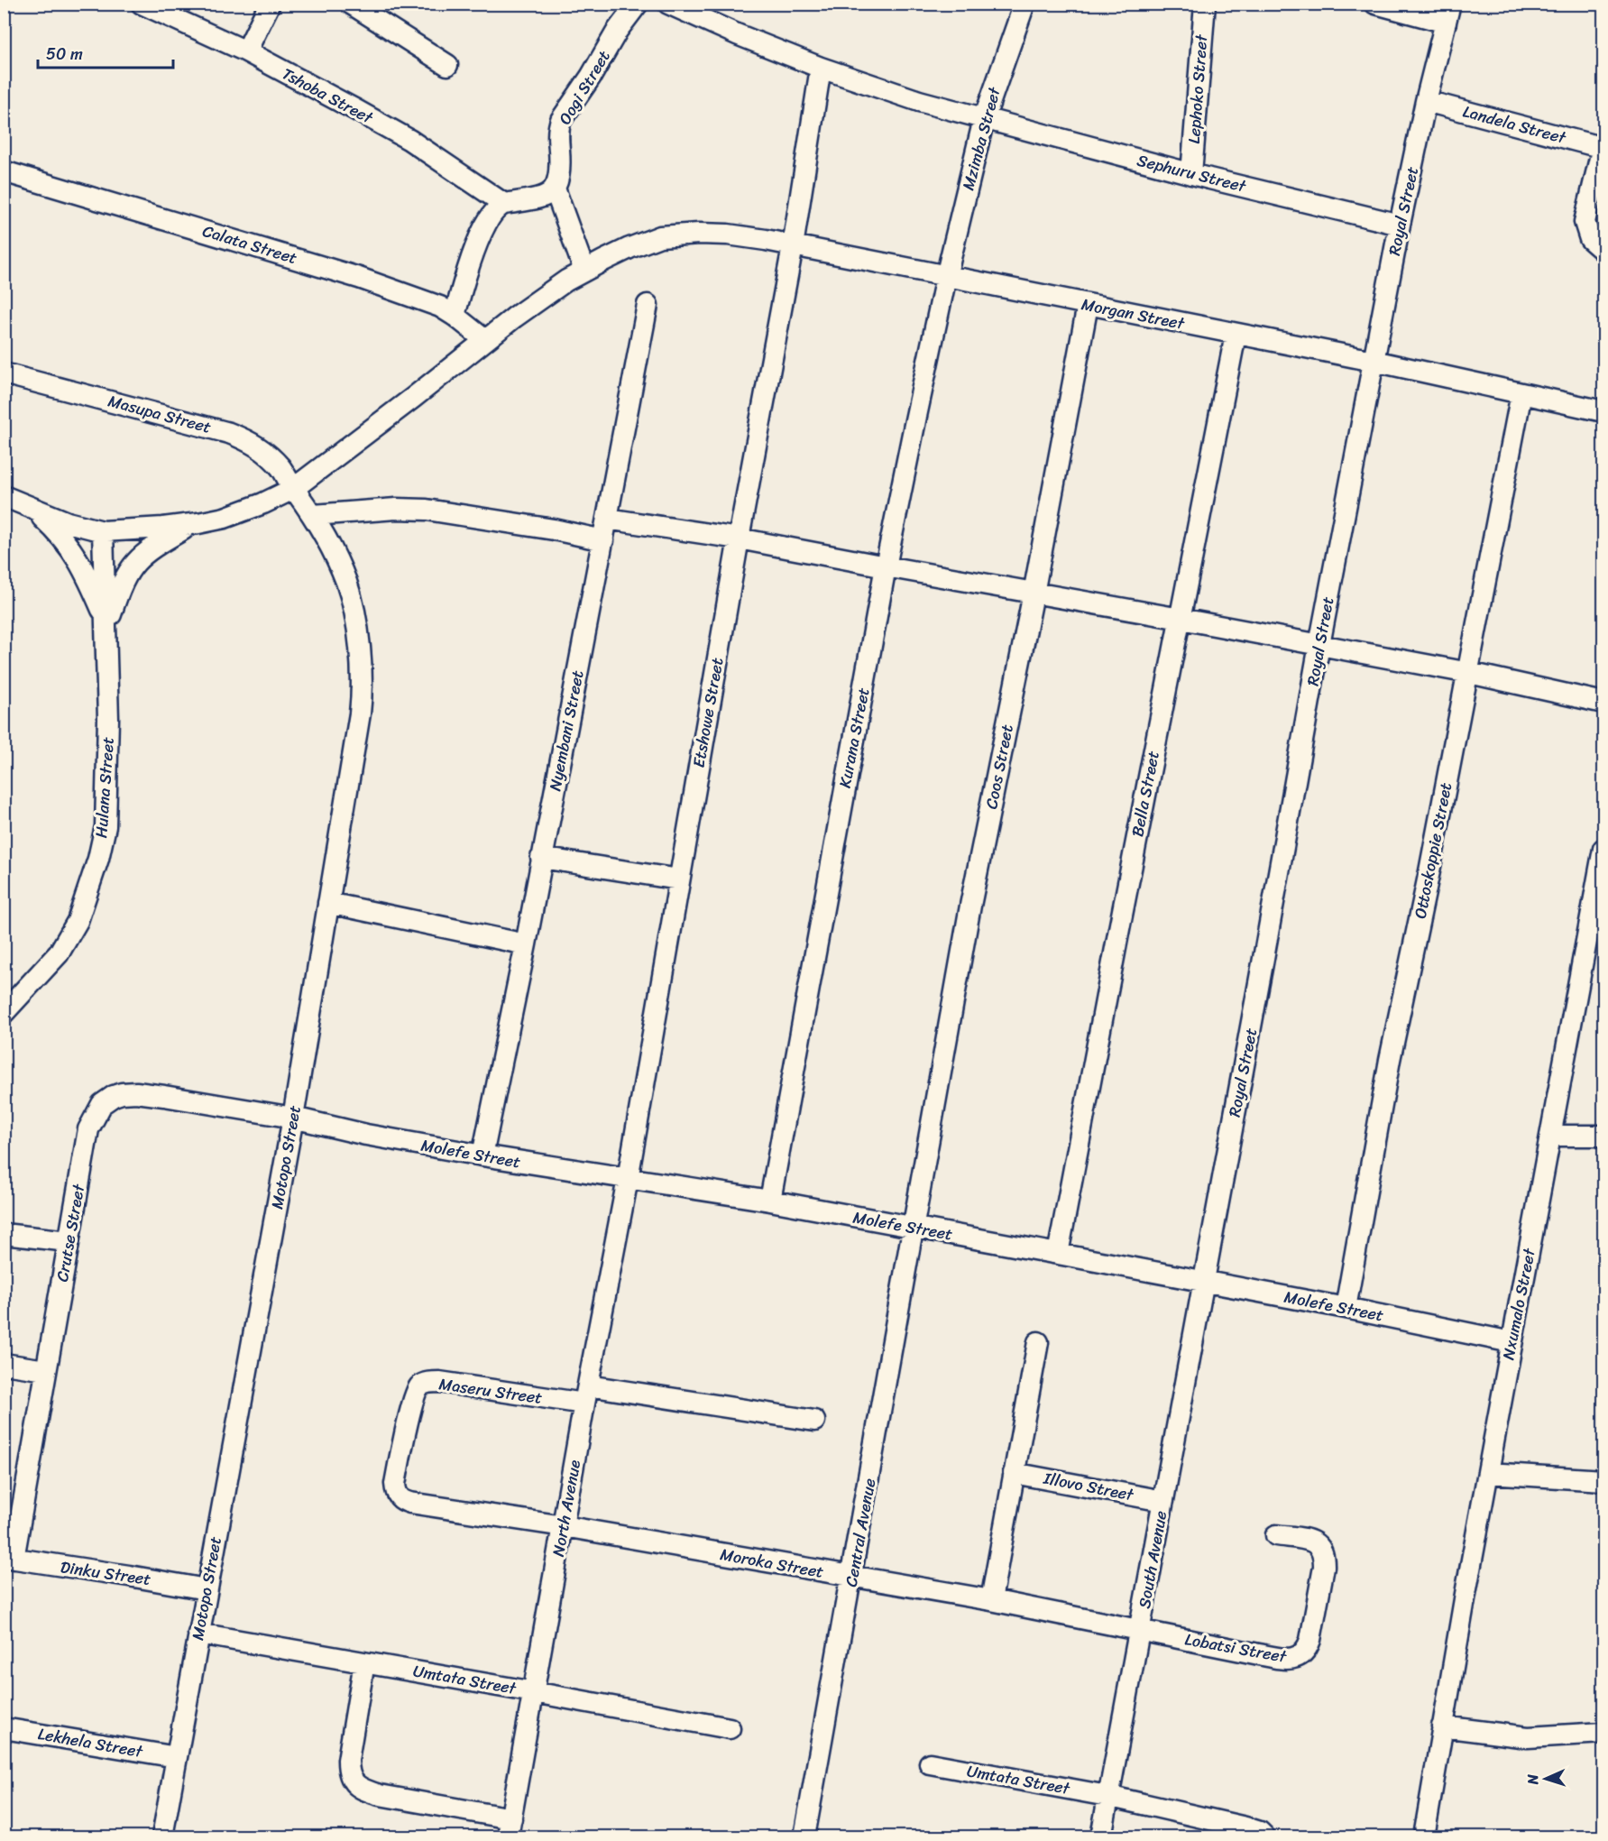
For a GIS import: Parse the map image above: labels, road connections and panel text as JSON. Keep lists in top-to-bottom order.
{
  "streets": {
    "street": [
      "Oogi Street",
      "Lephoko Street",
      "Tshoba Street",
      "Landela Street",
      "Mzimba Street",
      "Sephuru Street",
      "Royal Street",
      "Calata Street",
      "Morgan Street",
      "Masupa Street",
      "Etshowe Street",
      "Nyembani Street",
      "Kurana Street",
      "Coos Street",
      "Hulana Street",
      "Bella Street",
      "Ottoskoppie Street",
      "Molefe Street",
      "Motopo Street",
      "Crutse Street",
      "Nxumalo Street",
      "Maseru Street",
      "Illovo Street",
      "North Avenue",
      "Central Avenue",
      "South Avenue",
      "Moroka Street",
      "Dinku Street",
      "Lobatsi Street",
      "Umtata Street",
      "Lekhela Street"
    ]
  },
  "crossings": [
    ["Oogi Street", "Morgan Street"],
    ["Lephoko Street", "Sephuru Street"],
    ["Landela Street", "Royal Street"],
    ["Mzimba Street", "Sephuru Street"],
    ["Mzimba Street", "Morgan Street"],
    ["Mzimba Street", "Kurana Street"],
    ["Sephuru Street", "Royal Street"],
    ["Sephuru Street", "Etshowe Street"],
    ["Royal Street", "Morgan Street"],
    ["Royal Street", "Molefe Street"],
    ["Royal Street", "South Avenue"],
    ["Calata Street", "Morgan Street"],
    ["Morgan Street", "Masupa Street"],
    ["Morgan Street", "Etshowe Street"],
    ["Morgan Street", "Kurana Street"],
    ["Morgan Street", "Coos Street"],
    ["Morgan Street", "Bella Street"],
    ["Morgan Street", "Ottoskoppie Street"],
    ["Morgan Street", "Motopo Street"],
    ["Masupa Street", "Motopo Street"],
    ["Etshowe Street", "Molefe Street"],
    ["Etshowe Street", "North Avenue"],
    ["Nyembani Street", "Molefe Street"],
    ["Kurana Street", "Molefe Street"],
    ["Coos Street", "Molefe Street"],
    ["Coos Street", "Central Avenue"],
    ["Bella Street", "Molefe Street"],
    ["Ottoskoppie Street", "Molefe Street"],
    ["Molefe Street", "Motopo Street"],
    ["Molefe Street", "Crutse Street"],
    ["Molefe Street", "Nxumalo Street"],
    ["Molefe Street", "North Avenue"],
    ["Molefe Street", "Central Avenue"],
    ["Molefe Street", "South Avenue"],
    ["Motopo Street", "Crutse Street"],
    ["Motopo Street", "Dinku Street"],
    ["Motopo Street", "Umtata Street"],
    ["Motopo Street", "Lekhela Street"],
    ["Crutse Street", "Dinku Street"],
    ["Maseru Street", "North Avenue"],
    ["Maseru Street", "Moroka Street"],
    ["Illovo Street", "South Avenue"],
    ["North Avenue", "Moroka Street"],
    ["North Avenue", "Umtata Street"],
    ["Central Avenue", "Moroka Street"],
    ["South Avenue", "Moroka Street"],
    ["South Avenue", "Lobatsi Street"],
    ["South Avenue", "Umtata Street"],
    ["Moroka Street", "Lobatsi Street"]
  ],
  "scale_bar": "50 m",
  "north": "left"
}
